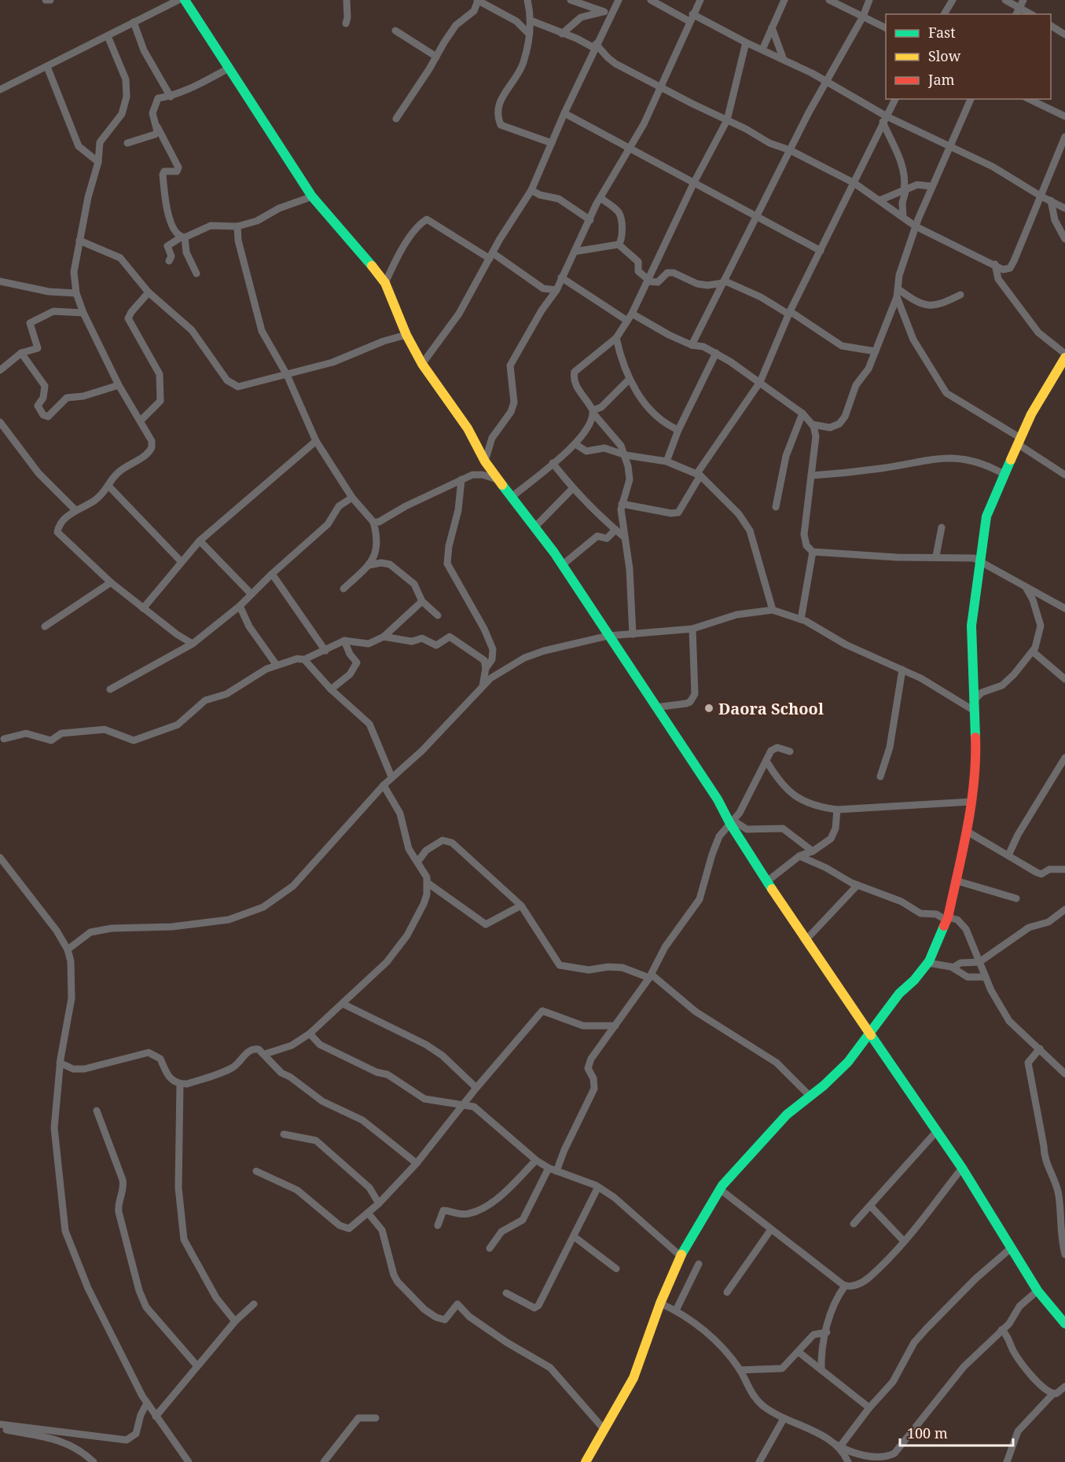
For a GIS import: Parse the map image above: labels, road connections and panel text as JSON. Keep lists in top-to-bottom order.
{
  "places": ["Daora School"],
  "legend": ["Fast", "Slow", "Jam"],
  "scale_bar": "100 m"
}
